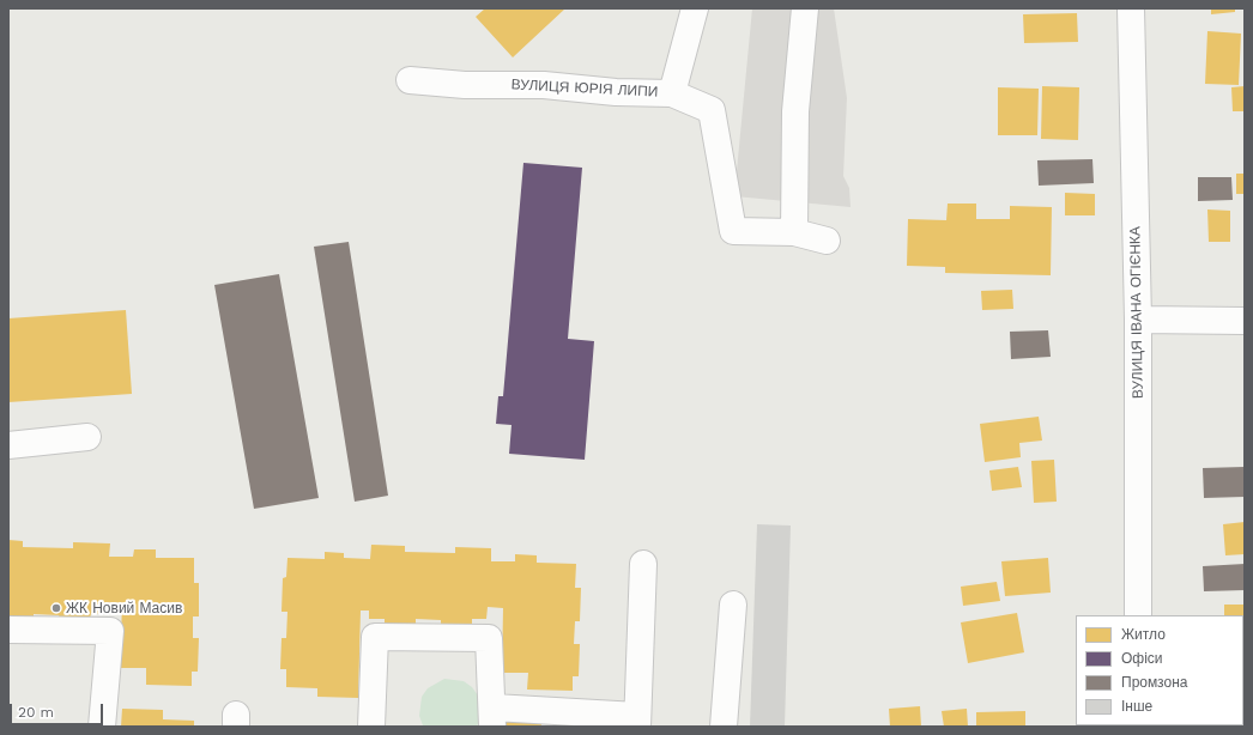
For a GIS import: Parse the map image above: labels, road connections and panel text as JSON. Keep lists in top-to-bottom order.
{
  "streets": {
    "street": ["ВУЛИЦЯ ЮРІЯ ЛИПИ", "ВУЛИЦЯ ІВАНА ОГІЄНКА"]
  },
  "places": ["ЖК Новий Масив"],
  "legend": [
    "Житло",
    "Офіси",
    "Промзона",
    "Інше"
  ],
  "scale_bar": "20 m"
}
